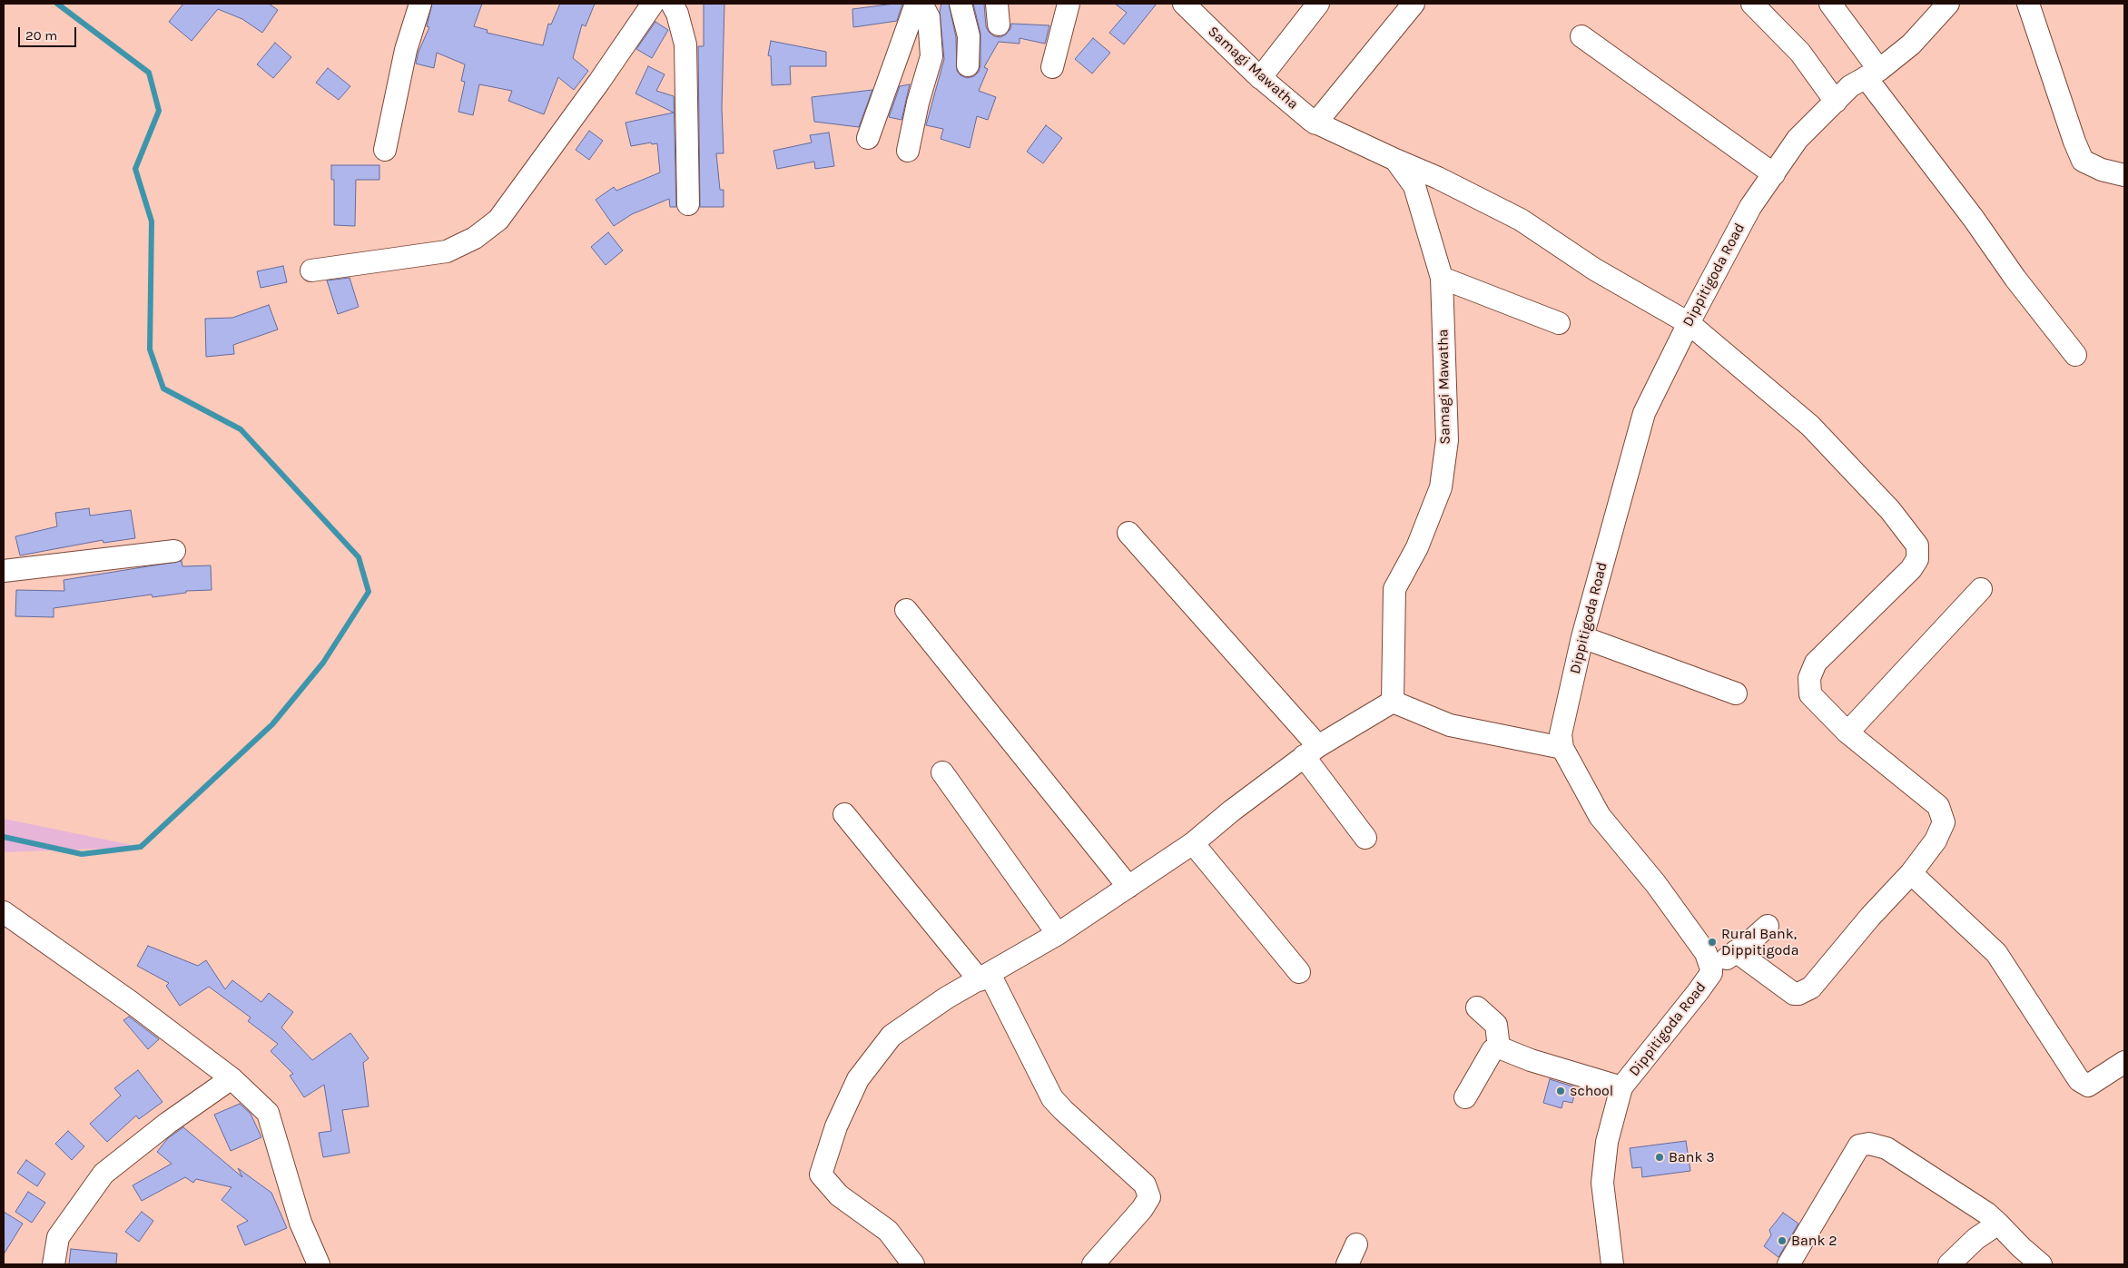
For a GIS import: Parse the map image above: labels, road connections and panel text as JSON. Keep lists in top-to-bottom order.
{
  "streets": {
    "street": ["Samagi Mawatha", "Dippitigoda Road"]
  },
  "places": [
    "Rural Bank, Dippitigoda",
    "school",
    "Bank 3",
    "Bank 2"
  ],
  "scale_bar": "20 m"
}
